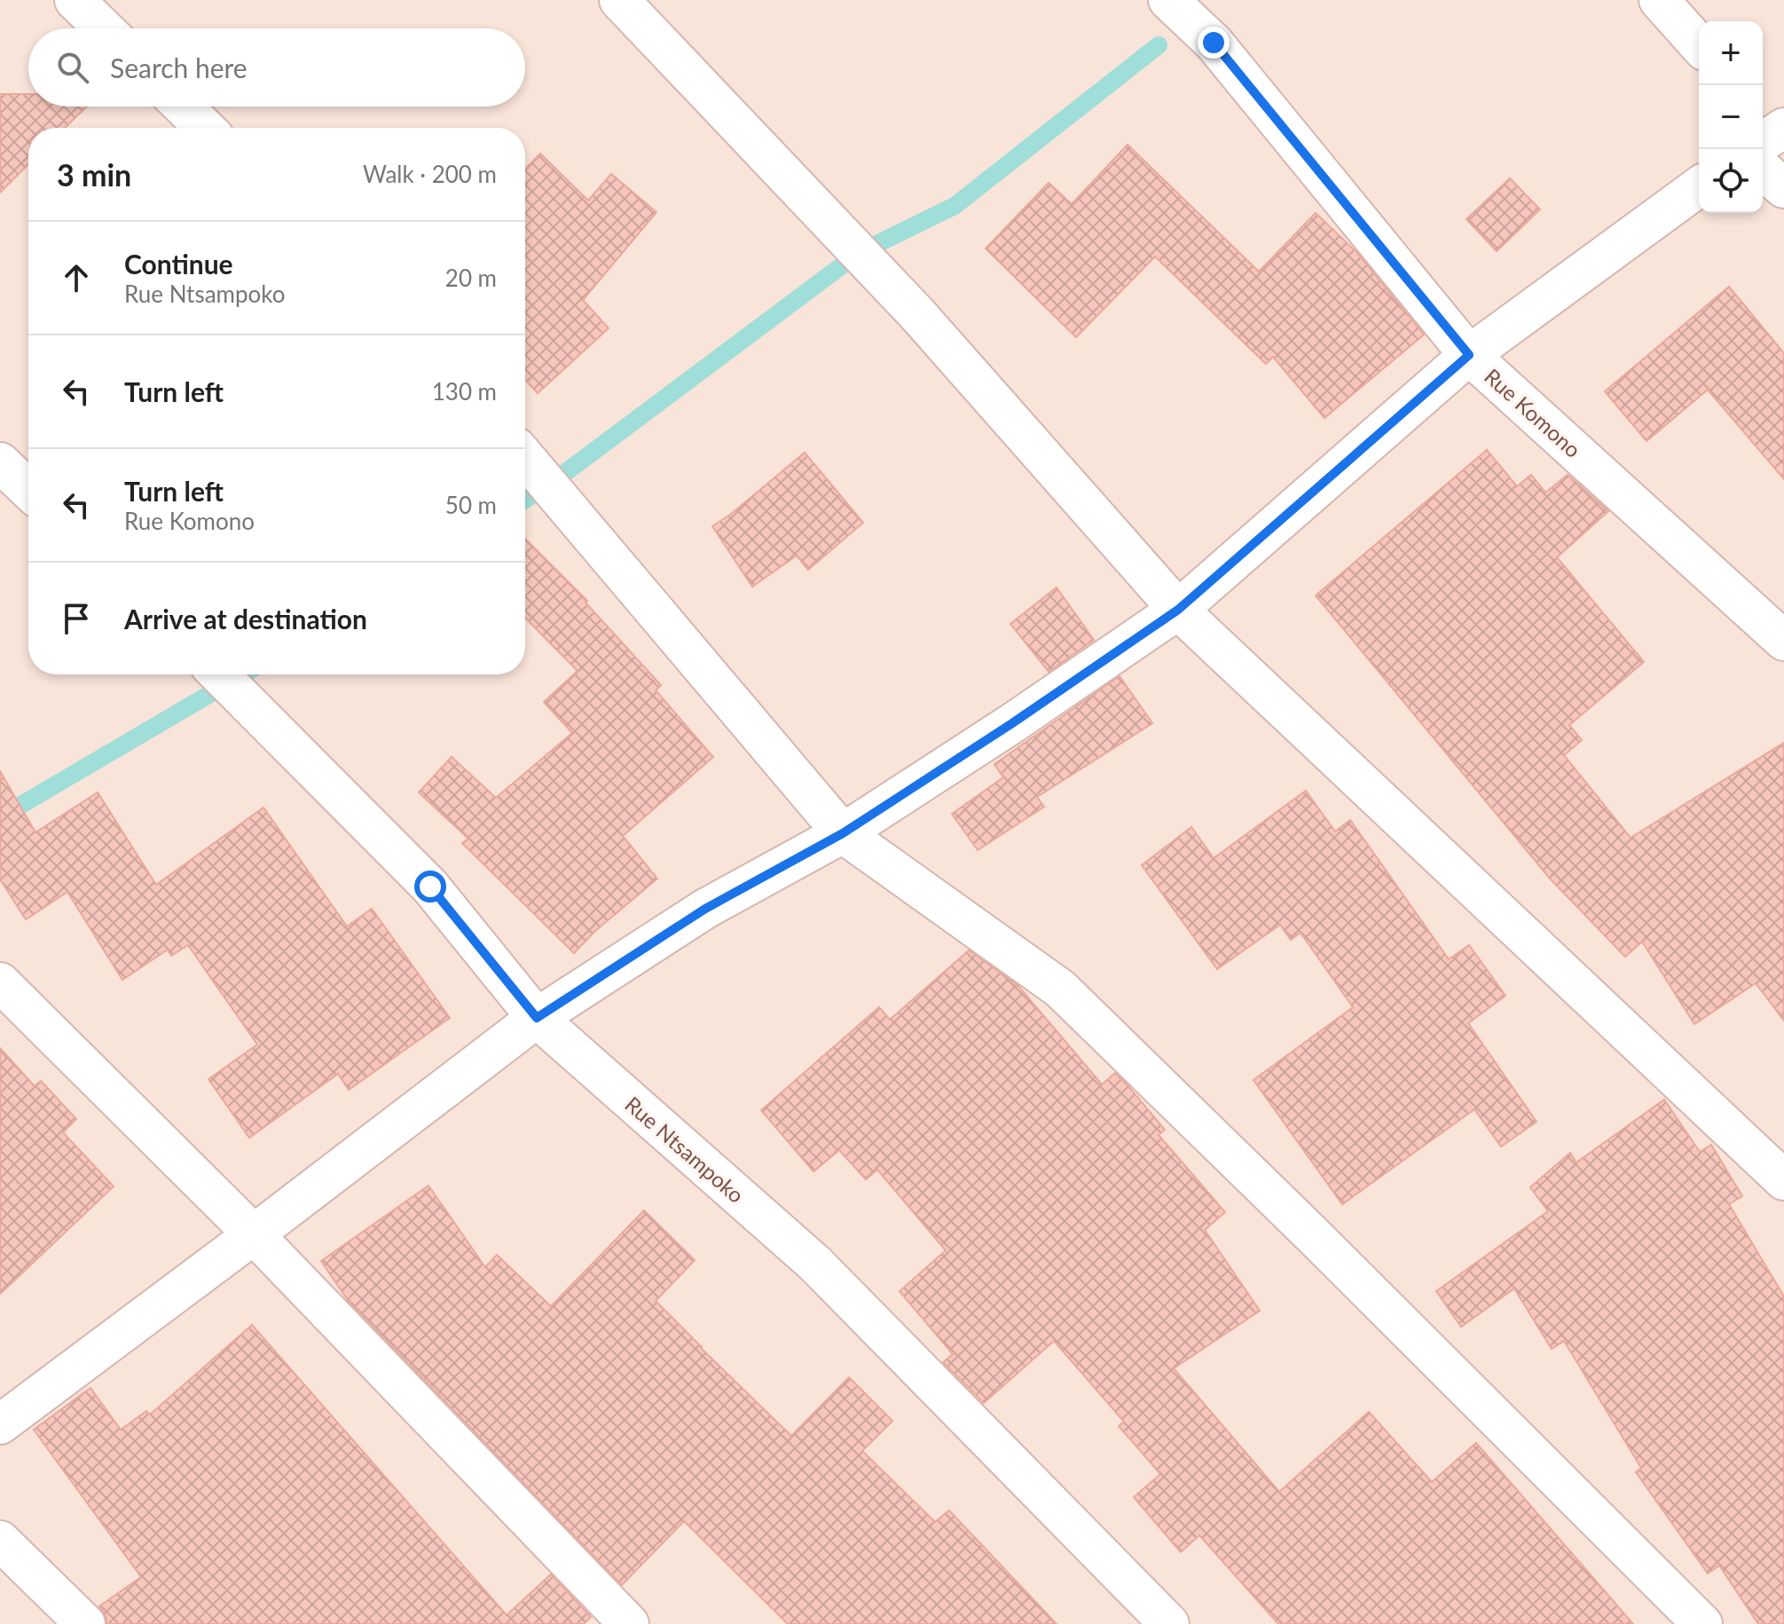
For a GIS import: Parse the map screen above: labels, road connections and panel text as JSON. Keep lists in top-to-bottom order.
{
  "streets": {
    "street": ["Rue Komono", "Rue Ntsampoko"]
  },
  "page": {
    "map_buttons": ["+", "−"],
    "search": "Search here",
    "heading": ["3 min", "Walk · 200 m"],
    "list": [
      ["Continue", "Rue Ntsampoko", "20 m"],
      ["Turn left", "130 m"],
      ["Turn left", "Rue Komono", "50 m"],
      "Arrive at destination"
    ]
  }
}
